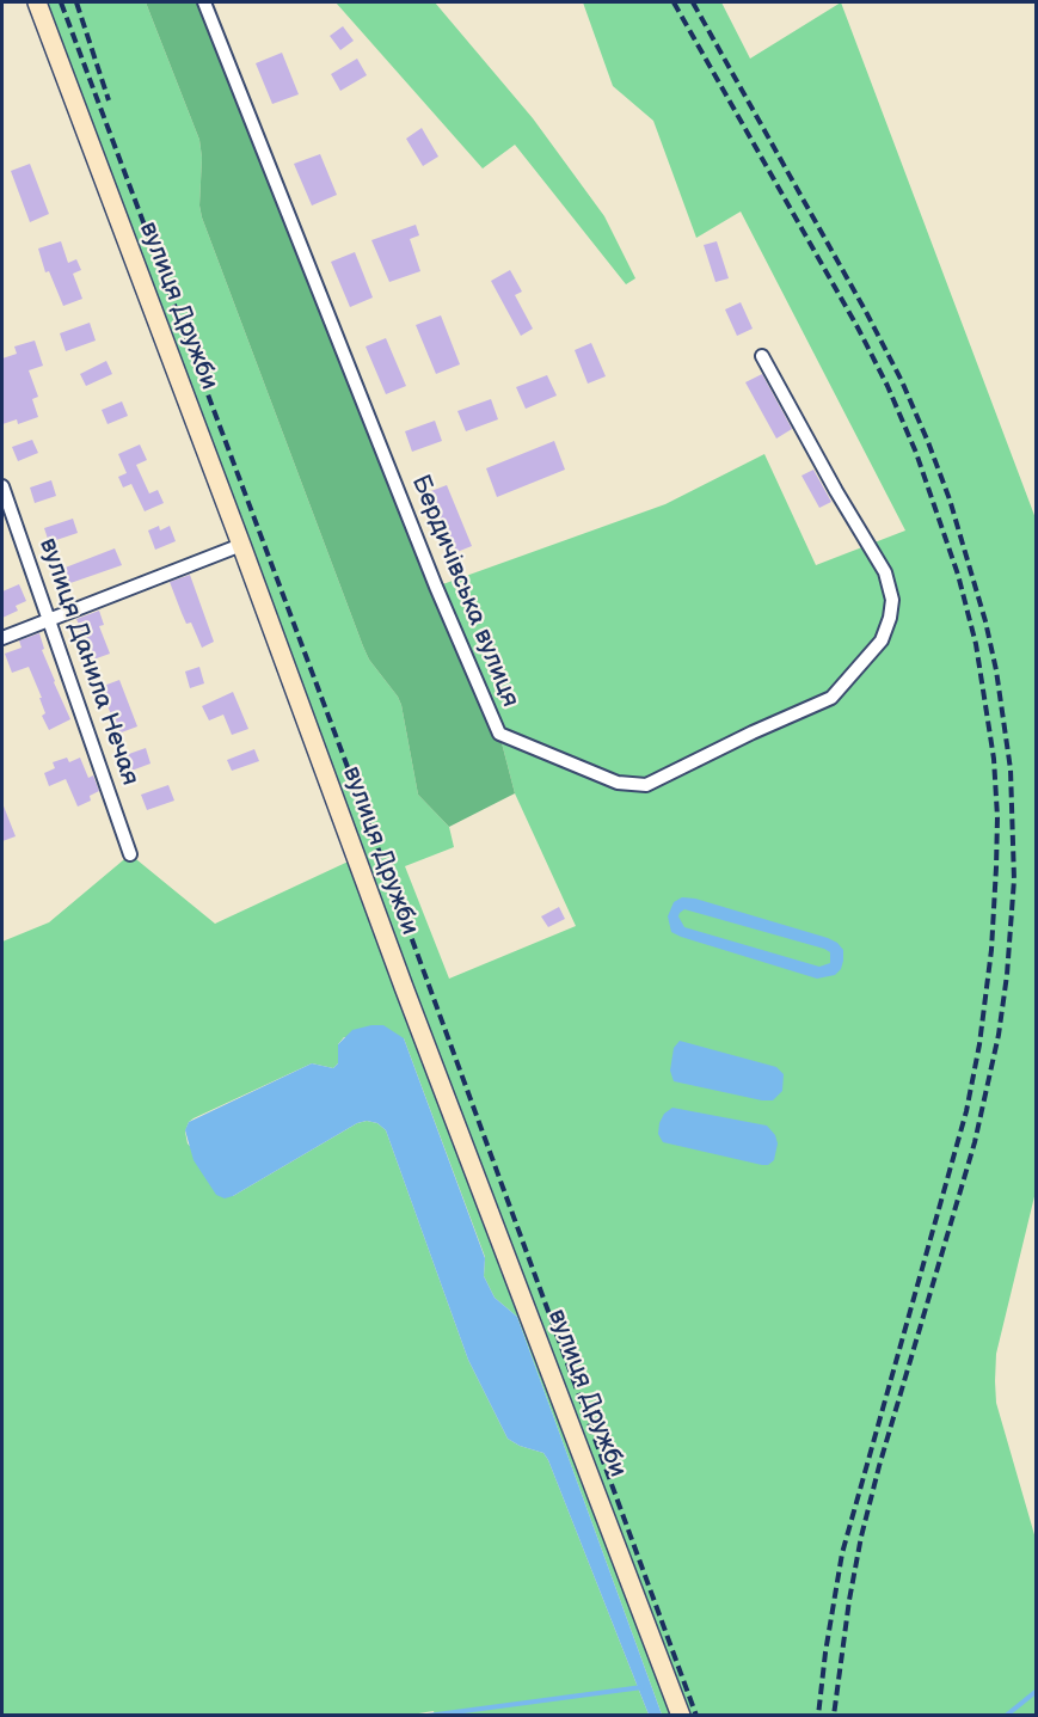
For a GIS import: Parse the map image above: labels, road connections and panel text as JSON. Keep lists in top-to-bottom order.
{
  "streets": {
    "street": ["вулиця Дружби", "Бердичівська вулиця", "вулиця Данила Нечая"]
  }
}
